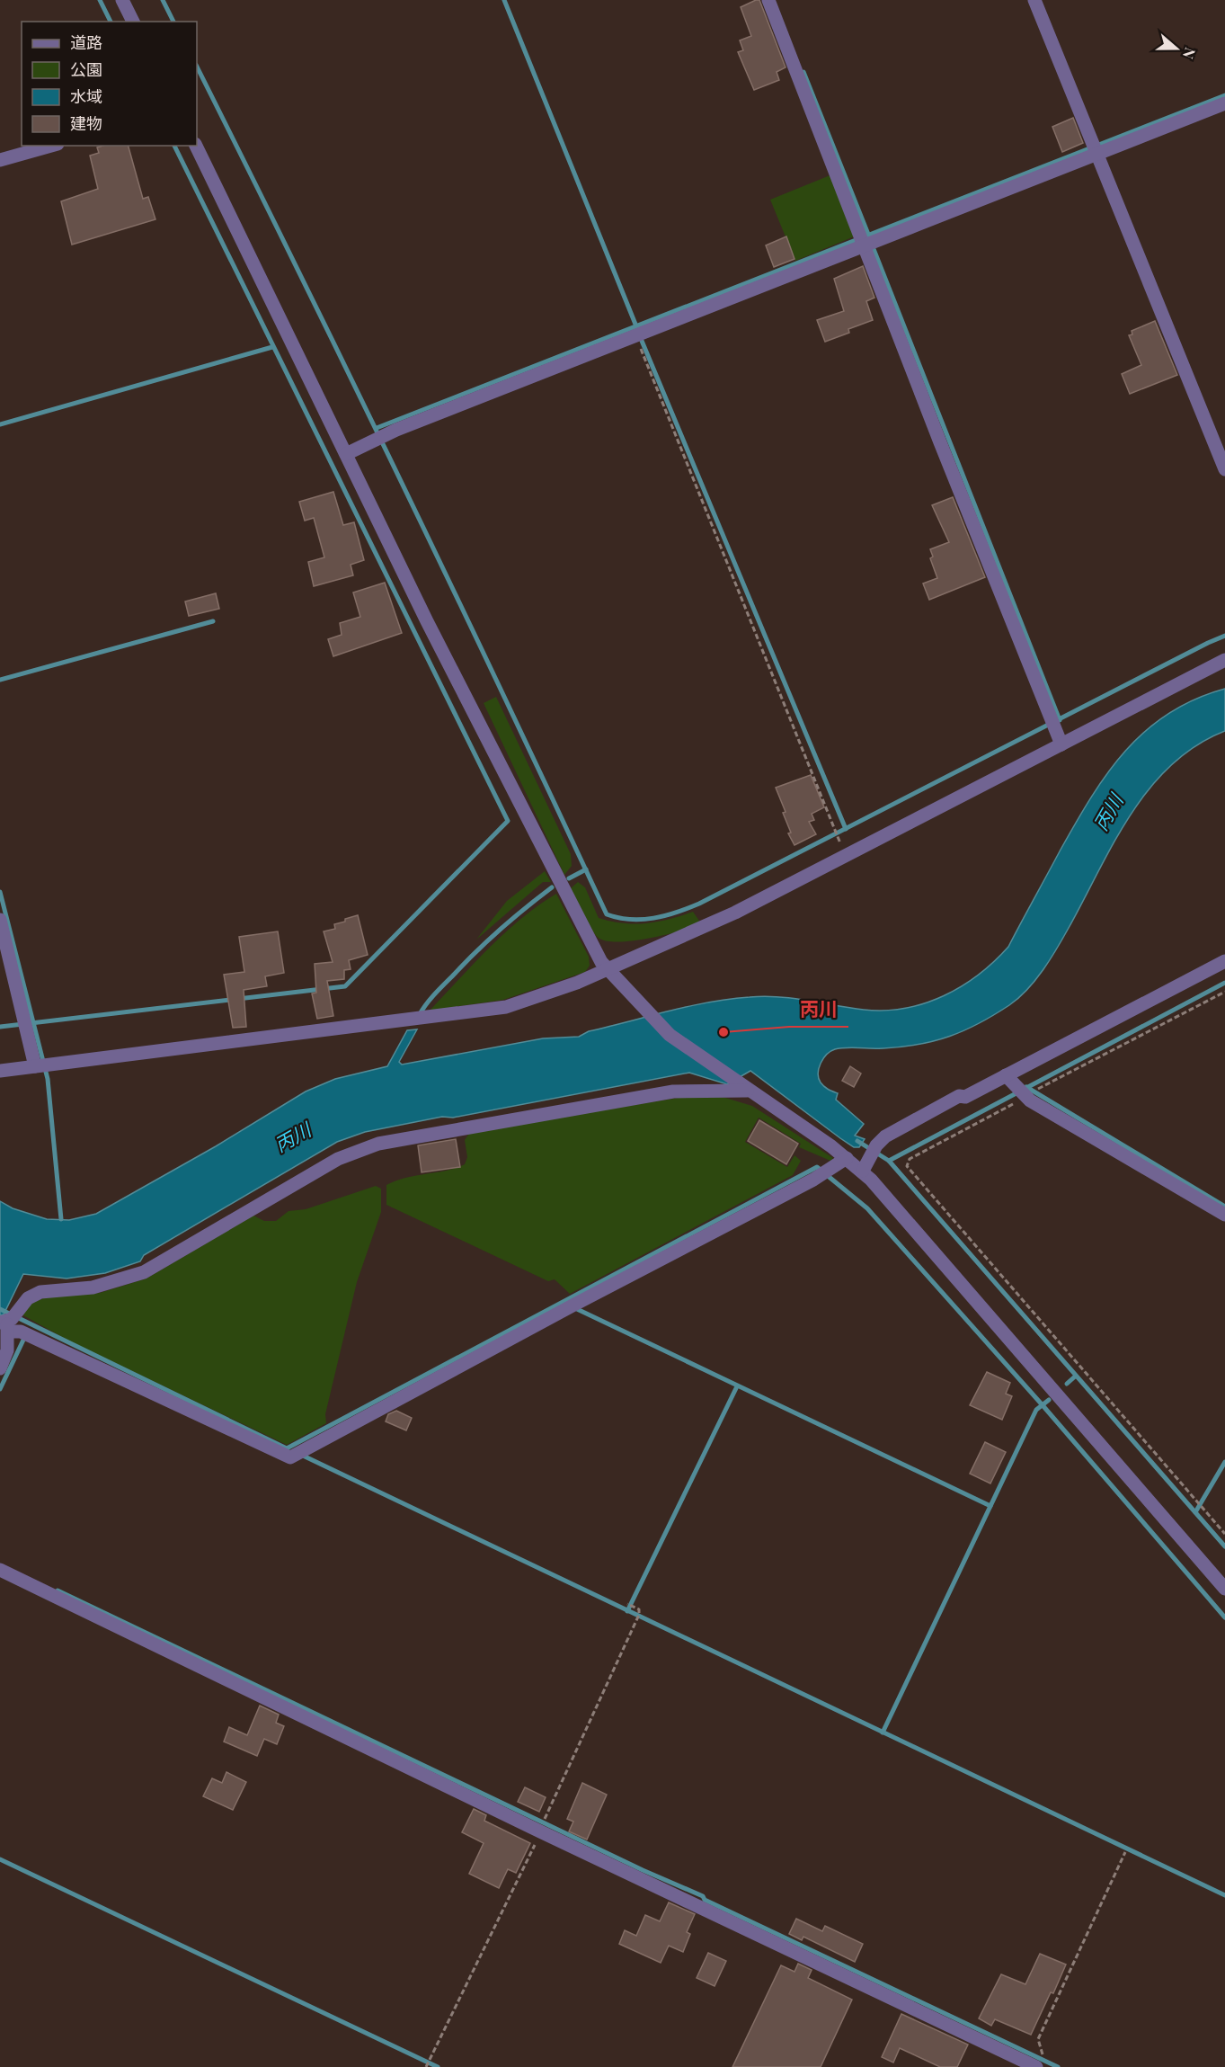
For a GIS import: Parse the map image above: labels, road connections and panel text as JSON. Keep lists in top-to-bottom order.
{
  "water": ["丙川"],
  "places": ["丙川"],
  "legend": [
    "道路",
    "公園",
    "水域",
    "建物"
  ],
  "north": "right"
}
